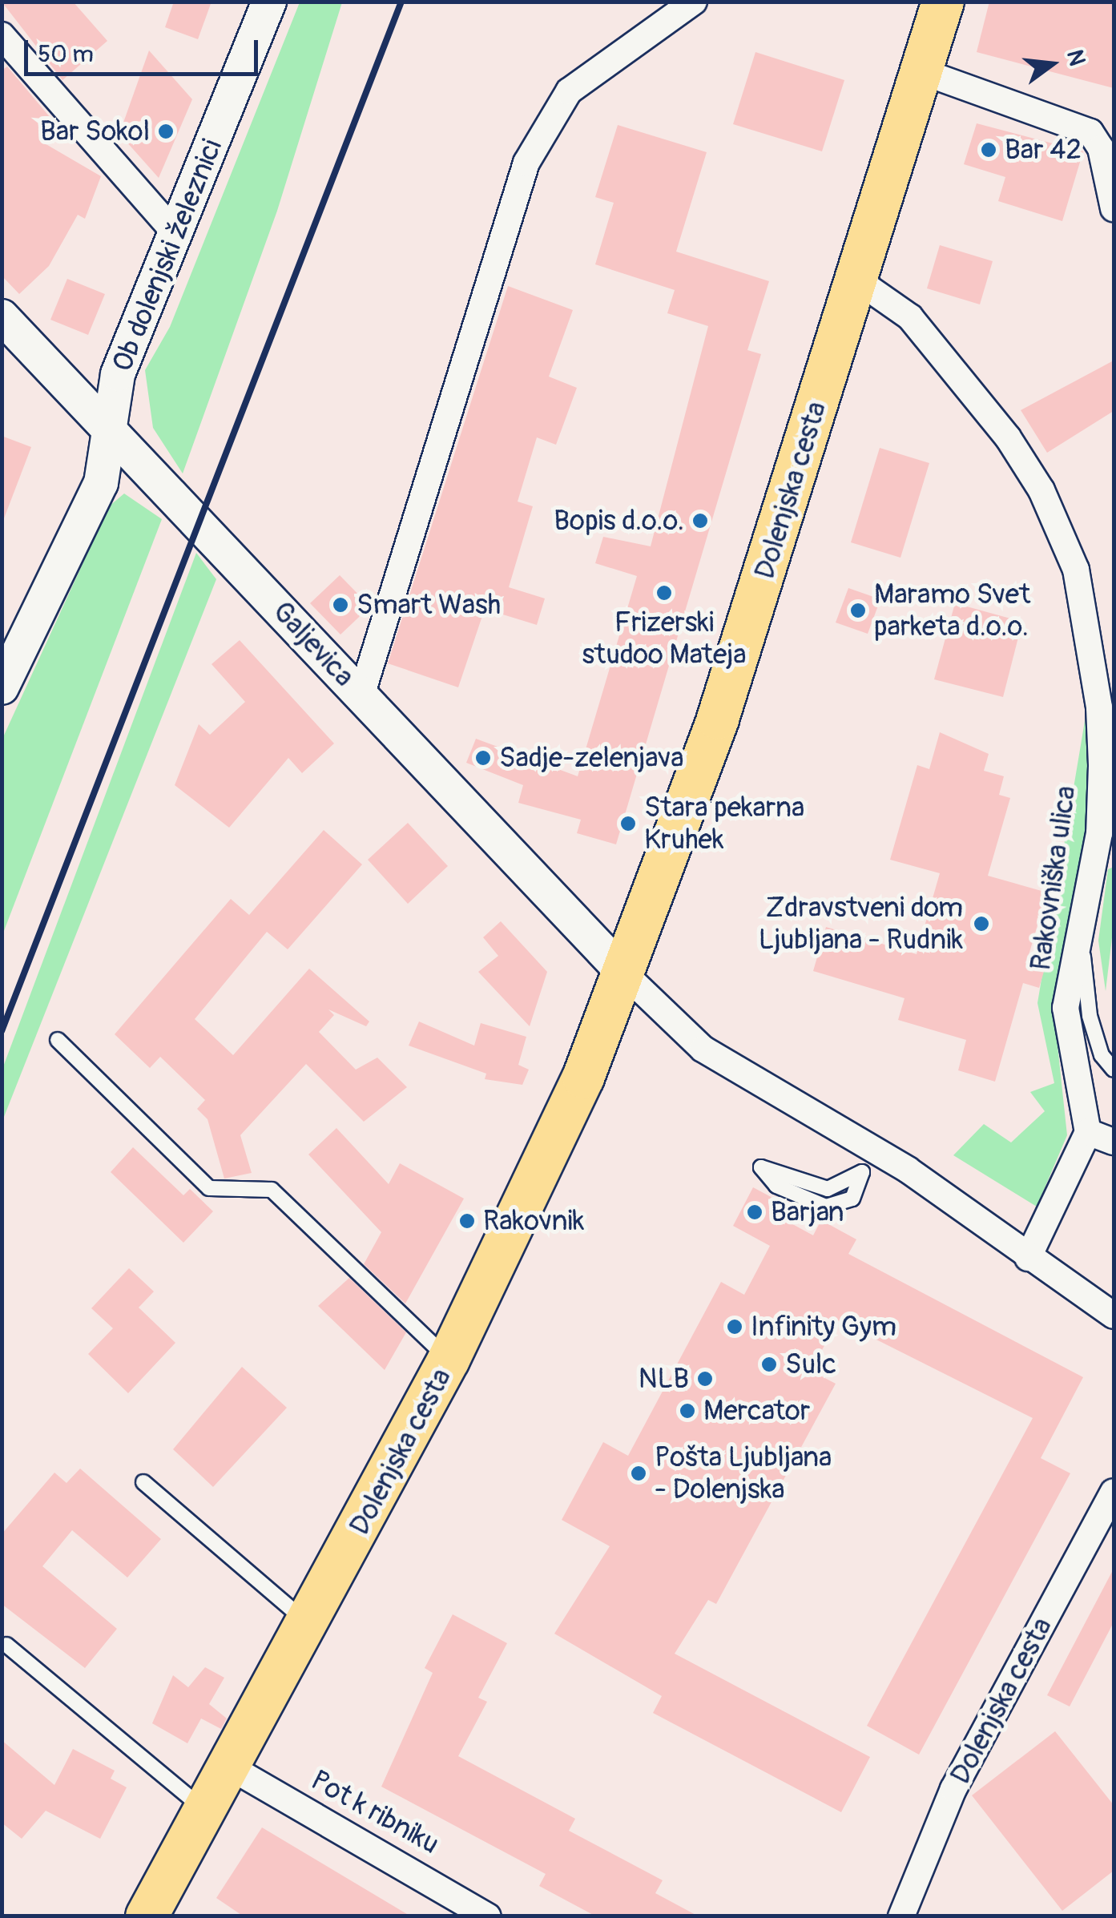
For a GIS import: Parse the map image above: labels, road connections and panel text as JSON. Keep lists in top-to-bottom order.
{
  "streets": {
    "main road": ["Dolenjska cesta"],
    "street": [
      "Ob dolenjski železnici",
      "Galjevica",
      "Rakovniška ulica",
      "Pot k ribniku"
    ]
  },
  "crossings": [
    ["Ob dolenjski železnici", "Galjevica"],
    ["Dolenjska cesta", "Galjevica"],
    ["Dolenjska cesta", "Rakovniška ulica"],
    ["Dolenjska cesta", "Pot k ribniku"]
  ],
  "places": [
    "Bar Sokol",
    "Bar 42",
    "Bopis d.o.o.",
    "Frizerski studoo Mateja",
    "Smart Wash",
    "Maramo Svet parketa d.o.o.",
    "Sadje-zelenjava",
    "Stara pekarna Kruhek",
    "Zdravstveni dom Ljubljana - Rudnik",
    "Barjan",
    "Rakovnik",
    "Infinity Gym",
    "Sulc",
    "NLB",
    "Mercator",
    "Pošta Ljubljana - Dolenjska"
  ],
  "scale_bar": "50 m",
  "north": "right"
}
